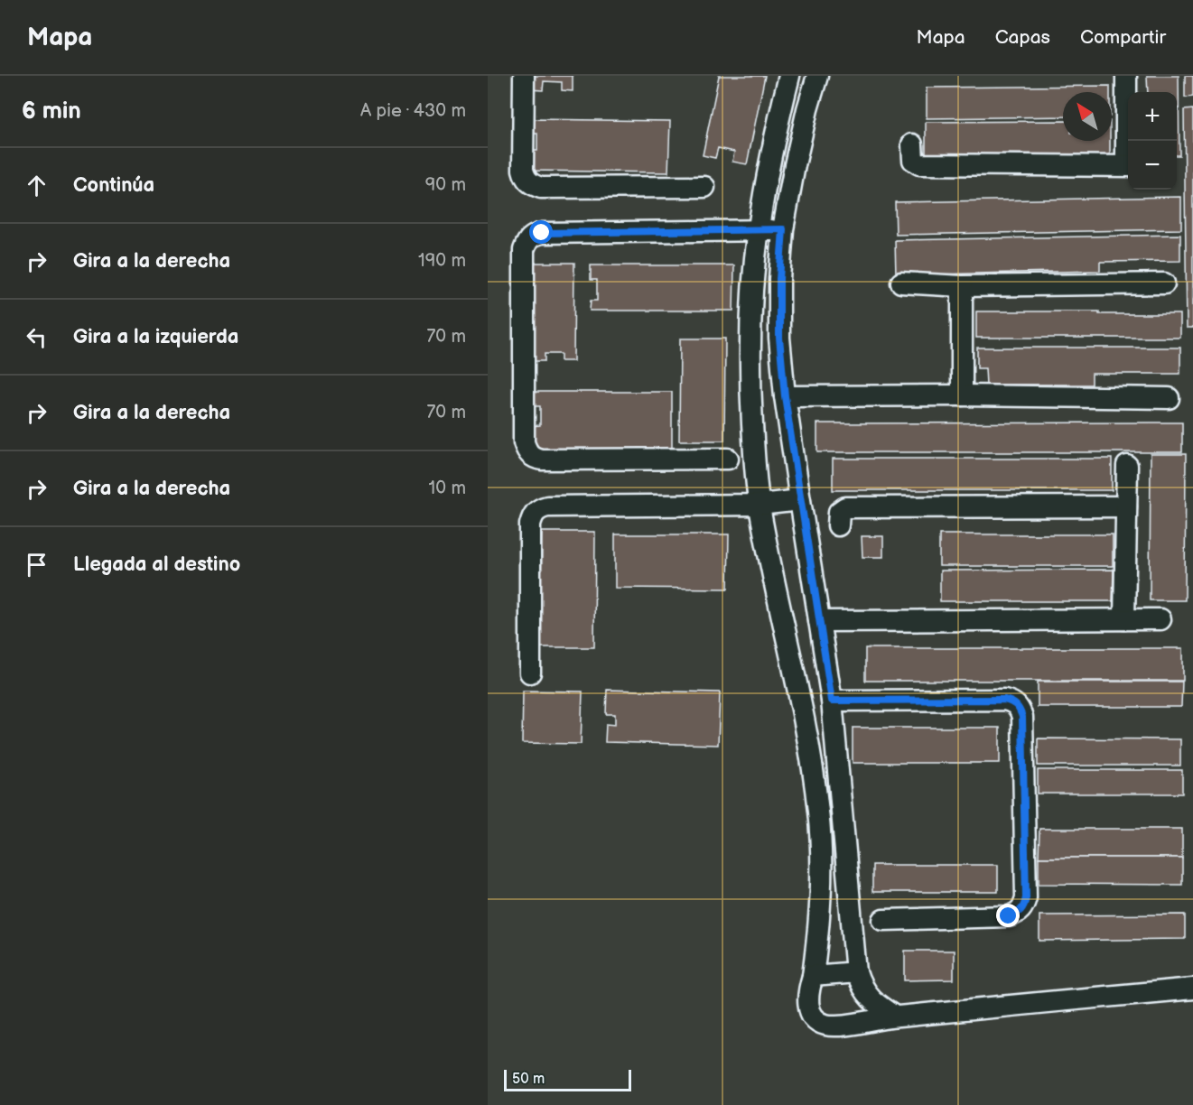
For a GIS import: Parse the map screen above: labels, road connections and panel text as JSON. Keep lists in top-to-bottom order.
{
  "scale_bar": "50 m",
  "north": "top left",
  "page": {
    "header": "Mapa",
    "nav": ["Mapa", "Capas", "Compartir"],
    "heading": ["6 min", "A pie · 430 m"],
    "map_buttons": ["+", "−"],
    "list": [
      ["Continúa", "90 m"],
      ["Gira a la derecha", "190 m"],
      ["Gira a la izquierda", "70 m"],
      ["Gira a la derecha", "70 m"],
      ["Gira a la derecha", "10 m"],
      "Llegada al destino"
    ],
    "scale": "50 m"
  }
}
